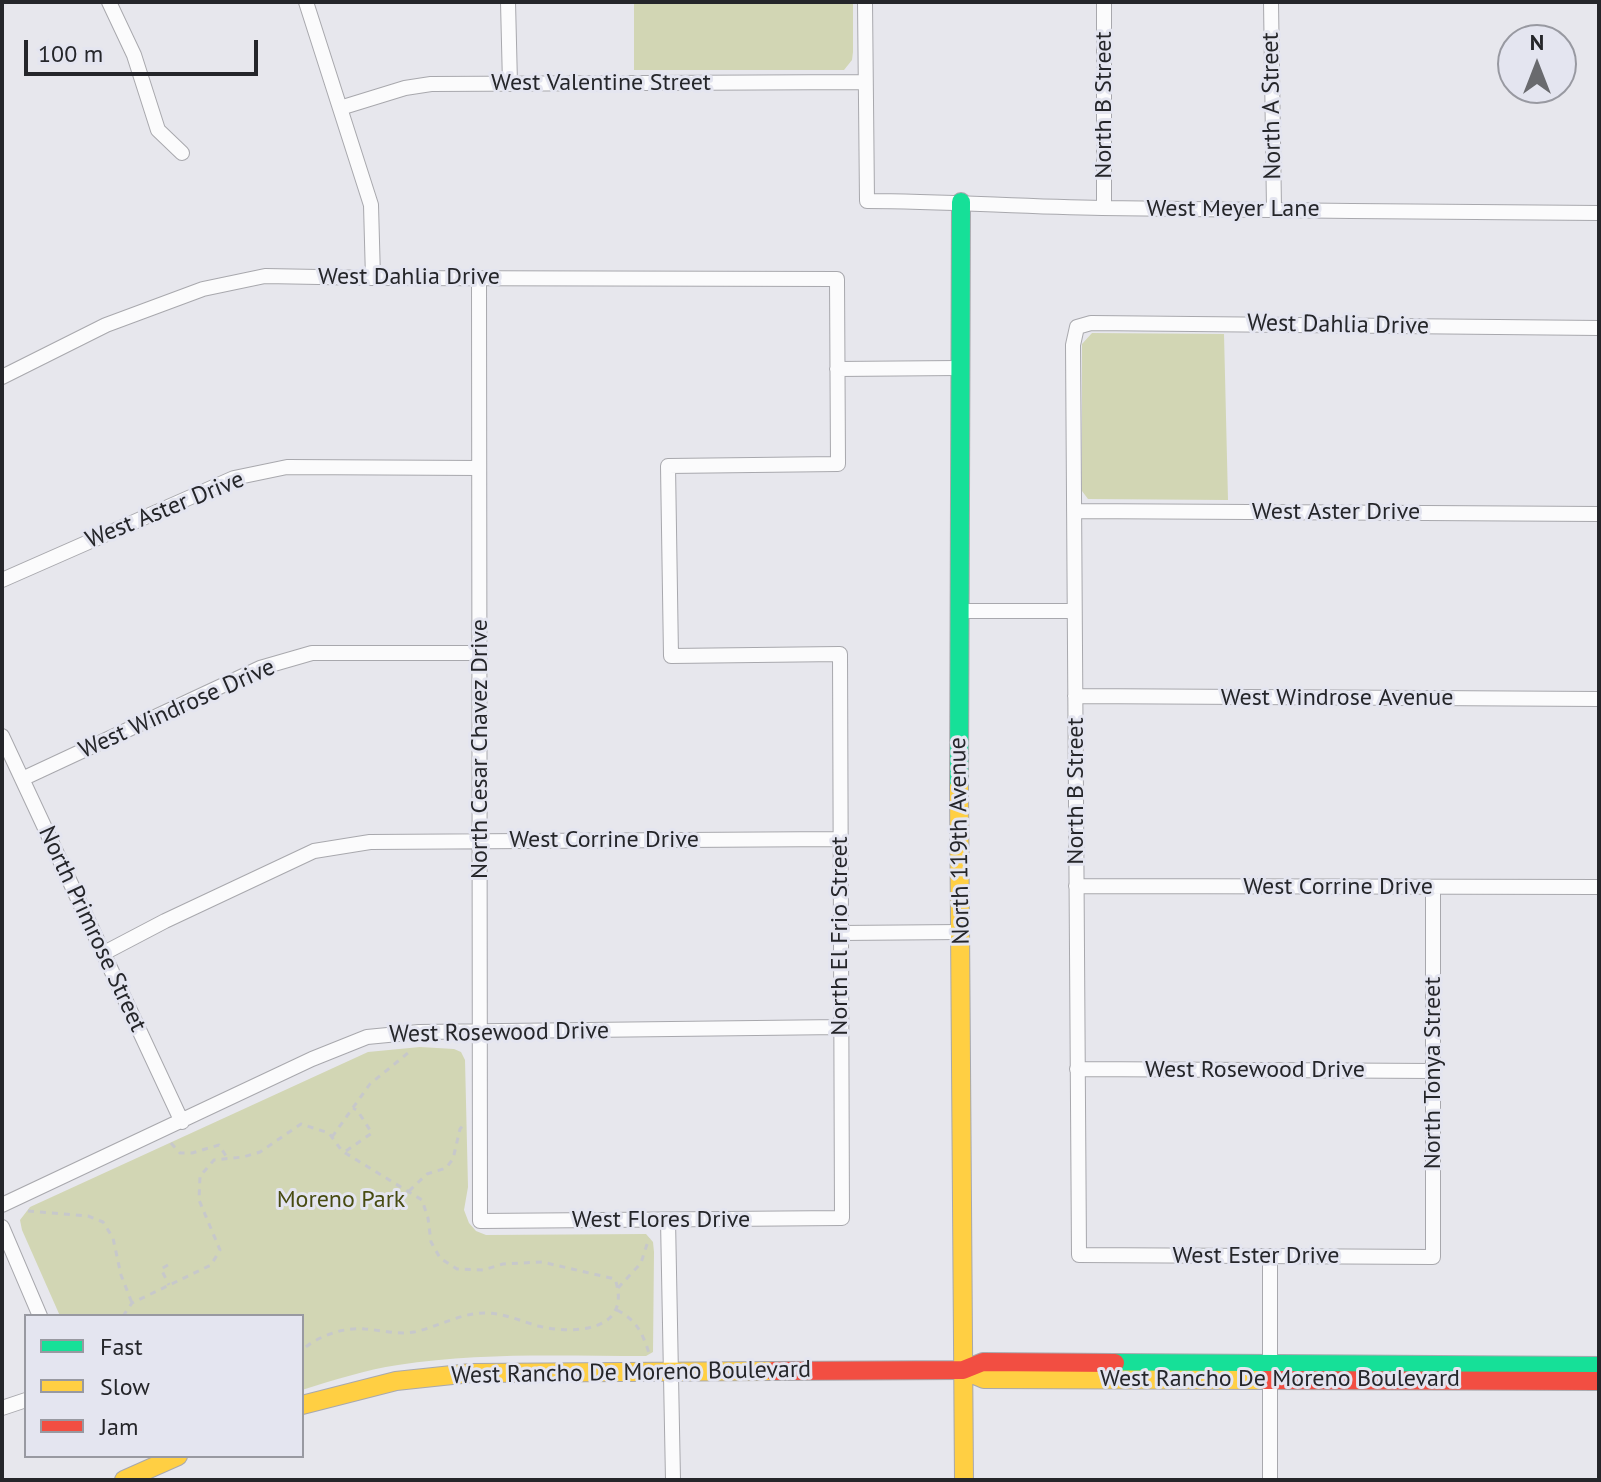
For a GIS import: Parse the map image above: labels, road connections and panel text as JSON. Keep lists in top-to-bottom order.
{
  "streets": {
    "street": [
      "West Valentine Street",
      "North B Street",
      "North A Street",
      "West Meyer Lane",
      "West Dahlia Drive",
      "West Aster Drive",
      "West Windrose Avenue",
      "West Windrose Drive",
      "North Cesar Chavez Drive",
      "West Corrine Drive",
      "North 119th Avenue",
      "North Primrose Street",
      "North El Frio Street",
      "West Rosewood Drive",
      "North Tonya Street",
      "West Flores Drive",
      "West Ester Drive",
      "West Rancho De Moreno Boulevard"
    ]
  },
  "crossings": [
    ["West Valentine Street", "West Meyer Lane"],
    ["North B Street", "West Meyer Lane"],
    ["North B Street", "West Dahlia Drive"],
    ["North B Street", "West Aster Drive"],
    ["North B Street", "West Windrose Avenue"],
    ["North B Street", "West Corrine Drive"],
    ["North B Street", "West Rosewood Drive"],
    ["North B Street", "West Ester Drive"],
    ["North A Street", "West Meyer Lane"],
    ["West Meyer Lane", "North 119th Avenue"],
    ["West Dahlia Drive", "North Cesar Chavez Drive"],
    ["West Dahlia Drive", "North El Frio Street"],
    ["West Aster Drive", "North Cesar Chavez Drive"],
    ["West Windrose Drive", "North Cesar Chavez Drive"],
    ["West Windrose Drive", "North Primrose Street"],
    ["North Cesar Chavez Drive", "West Corrine Drive"],
    ["North Cesar Chavez Drive", "West Rosewood Drive"],
    ["North Cesar Chavez Drive", "West Flores Drive"],
    ["West Corrine Drive", "North Primrose Street"],
    ["West Corrine Drive", "North El Frio Street"],
    ["West Corrine Drive", "North Tonya Street"],
    ["North 119th Avenue", "West Rancho De Moreno Boulevard"],
    ["North Primrose Street", "West Rosewood Drive"],
    ["North El Frio Street", "West Rosewood Drive"],
    ["North El Frio Street", "West Flores Drive"],
    ["West Rosewood Drive", "North Tonya Street"],
    ["North Tonya Street", "West Ester Drive"]
  ],
  "parks": ["Moreno Park"],
  "legend": ["Fast", "Slow", "Jam"],
  "scale_bar": "100 m",
  "north": "top"
}
